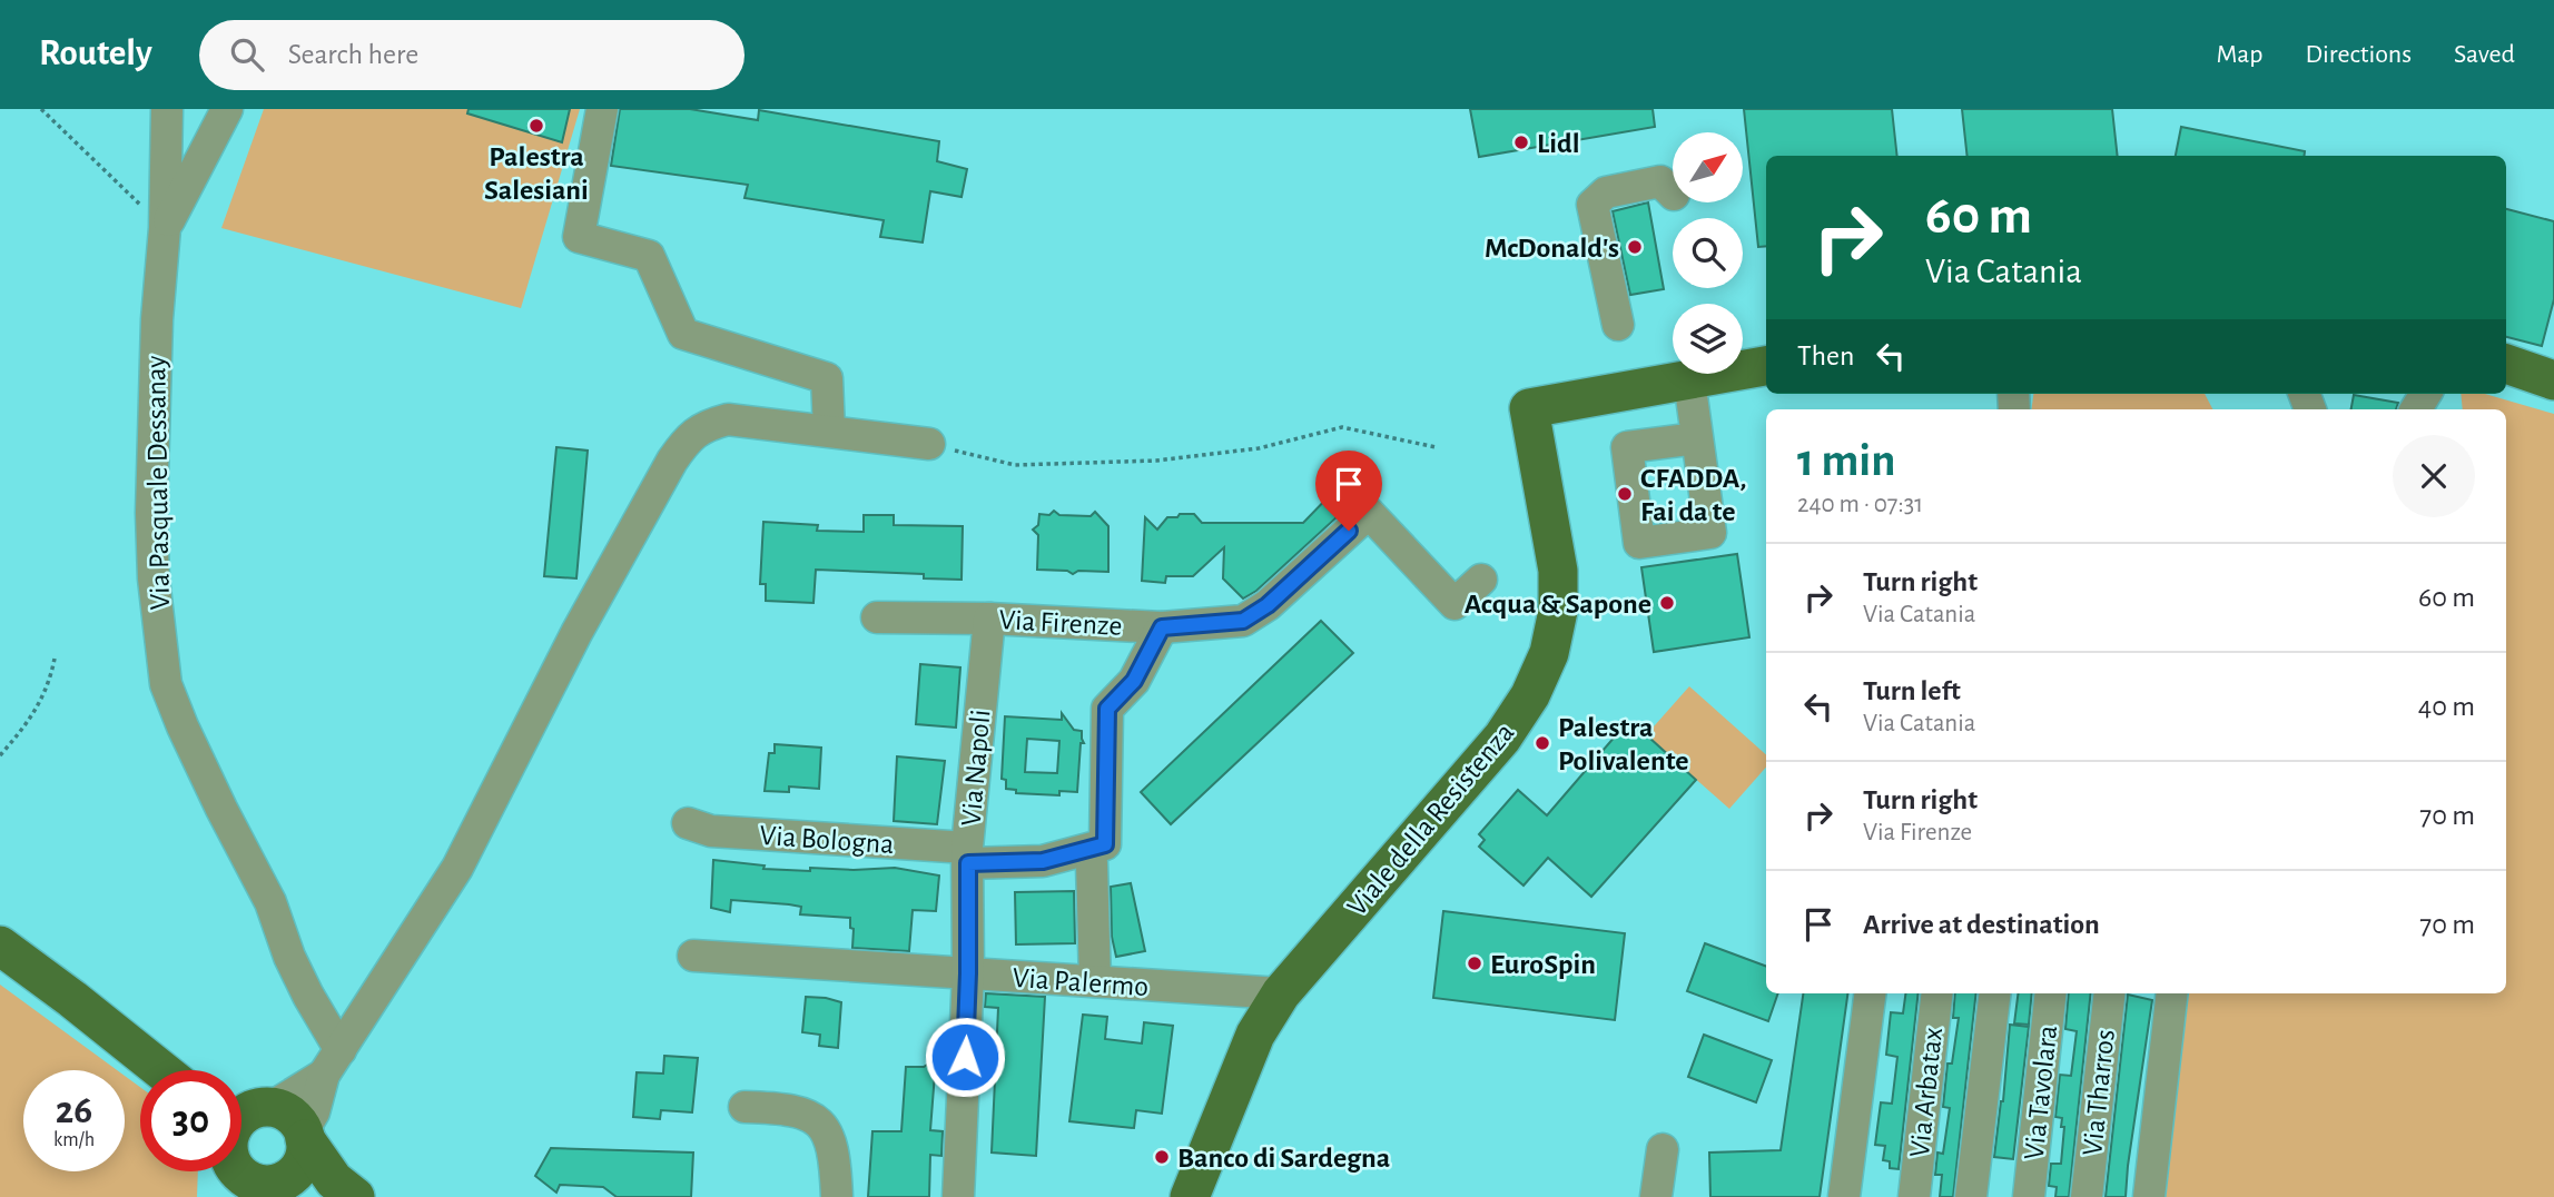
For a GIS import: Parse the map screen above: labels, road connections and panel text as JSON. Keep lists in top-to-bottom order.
{
  "streets": {
    "main road": ["Viale della Resistenza"],
    "street": [
      "Via Pasquale Dessanay",
      "Via Firenze",
      "Via Napoli",
      "Via Bologna",
      "Via Palermo",
      "Via Arbatax",
      "Via Tavolara",
      "Via Tharros"
    ]
  },
  "crossings": [
    ["Via Firenze", "Via Napoli"],
    ["Via Firenze", "Via Bologna"],
    ["Via Napoli", "Via Bologna"],
    ["Via Napoli", "Via Palermo"],
    ["Viale della Resistenza", "Via Palermo"]
  ],
  "places": [
    "Palestra Salesiani",
    "Lidl",
    "McDonald's",
    "CFADDA, Fai da te",
    "Acqua & Sapone",
    "Palestra Polivalente",
    "EuroSpin",
    "Banco di Sardegna"
  ],
  "north": "top right",
  "page": {
    "header": "Routely",
    "search": "Search here",
    "nav": ["Map", "Directions", "Saved"],
    "turn": ["60 m", "Via Catania"],
    "then": "Then",
    "heading": ["1 min", "240 m · 07:31"],
    "list": [
      {
        "name": "Turn right",
        "note": "Via Catania",
        "value": "60 m"
      },
      {
        "name": "Turn left",
        "note": "Via Catania",
        "value": "40 m"
      },
      {
        "name": "Turn right",
        "note": "Via Firenze",
        "value": "70 m"
      },
      {
        "name": "Arrive at destination",
        "value": "70 m"
      }
    ],
    "speed": "26 km/h",
    "limit": "30"
  }
}
